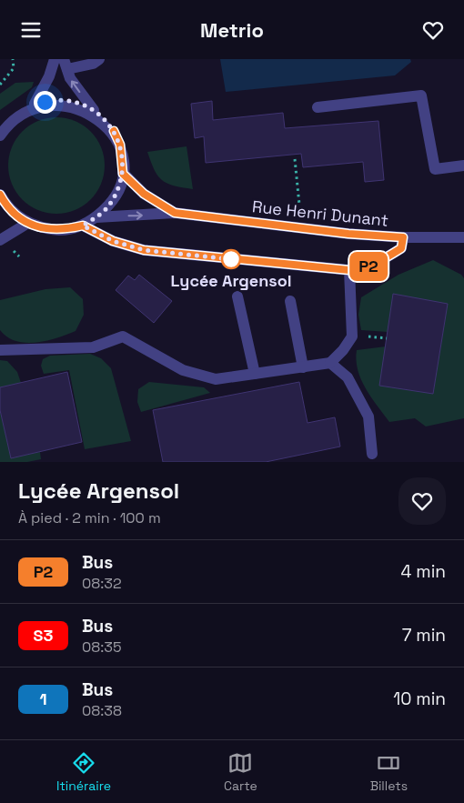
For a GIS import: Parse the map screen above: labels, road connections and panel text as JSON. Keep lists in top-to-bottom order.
{
  "streets": {
    "street": ["Rue Henri Dunant"]
  },
  "places": ["Lycée Argensol"],
  "lines": ["bus line P2"],
  "page": {
    "header": "Metrio",
    "on_map": "P2",
    "heading": ["Lycée Argensol", "À pied · 2 min · 100 m"],
    "list": [
      {
        "mark": "P2",
        "name": "Bus",
        "note": "08:32",
        "value": "4 min"
      },
      {
        "mark": "S3",
        "name": "Bus",
        "note": "08:35",
        "value": "7 min"
      },
      {
        "mark": "1",
        "name": "Bus",
        "note": "08:38",
        "value": "10 min"
      }
    ],
    "tabs": ["Itinéraire", "Carte", "Billets"]
  }
}
